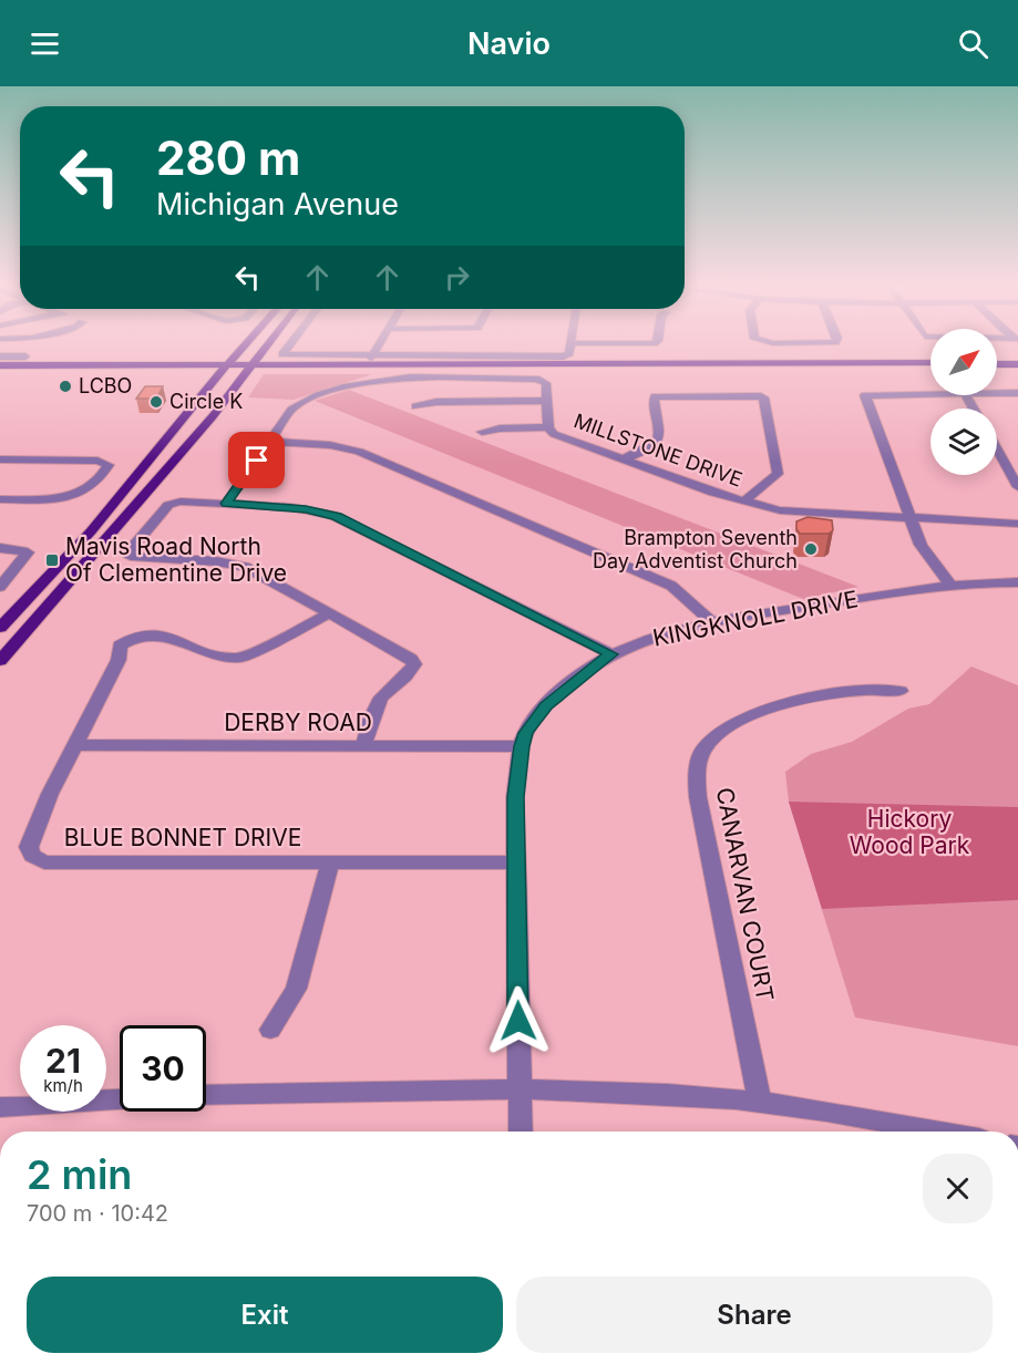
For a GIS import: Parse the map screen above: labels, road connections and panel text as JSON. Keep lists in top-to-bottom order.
{
  "streets": {
    "street": [
      "MILLSTONE DRIVE",
      "KINGKNOLL DRIVE",
      "DERBY ROAD",
      "BLUE BONNET DRIVE",
      "CANARVAN COURT"
    ]
  },
  "crossings": [
    ["KINGKNOLL DRIVE", "DERBY ROAD"],
    ["KINGKNOLL DRIVE", "BLUE BONNET DRIVE"],
    ["DERBY ROAD", "BLUE BONNET DRIVE"]
  ],
  "parks": ["Hickory Wood Park"],
  "places": {
    "other": ["LCBO", "Circle K", "Brampton Seventh Day Adventist Church"],
    "transit": ["Mavis Road North Of Clementine Drive"]
  },
  "north": "top right",
  "page": {
    "header": "Navio",
    "turn": ["280 m", "Michigan Avenue"],
    "speed": "21 km/h",
    "limit": "30",
    "heading": ["2 min", "700 m · 10:42"],
    "buttons": ["Exit", "Share"]
  }
}
